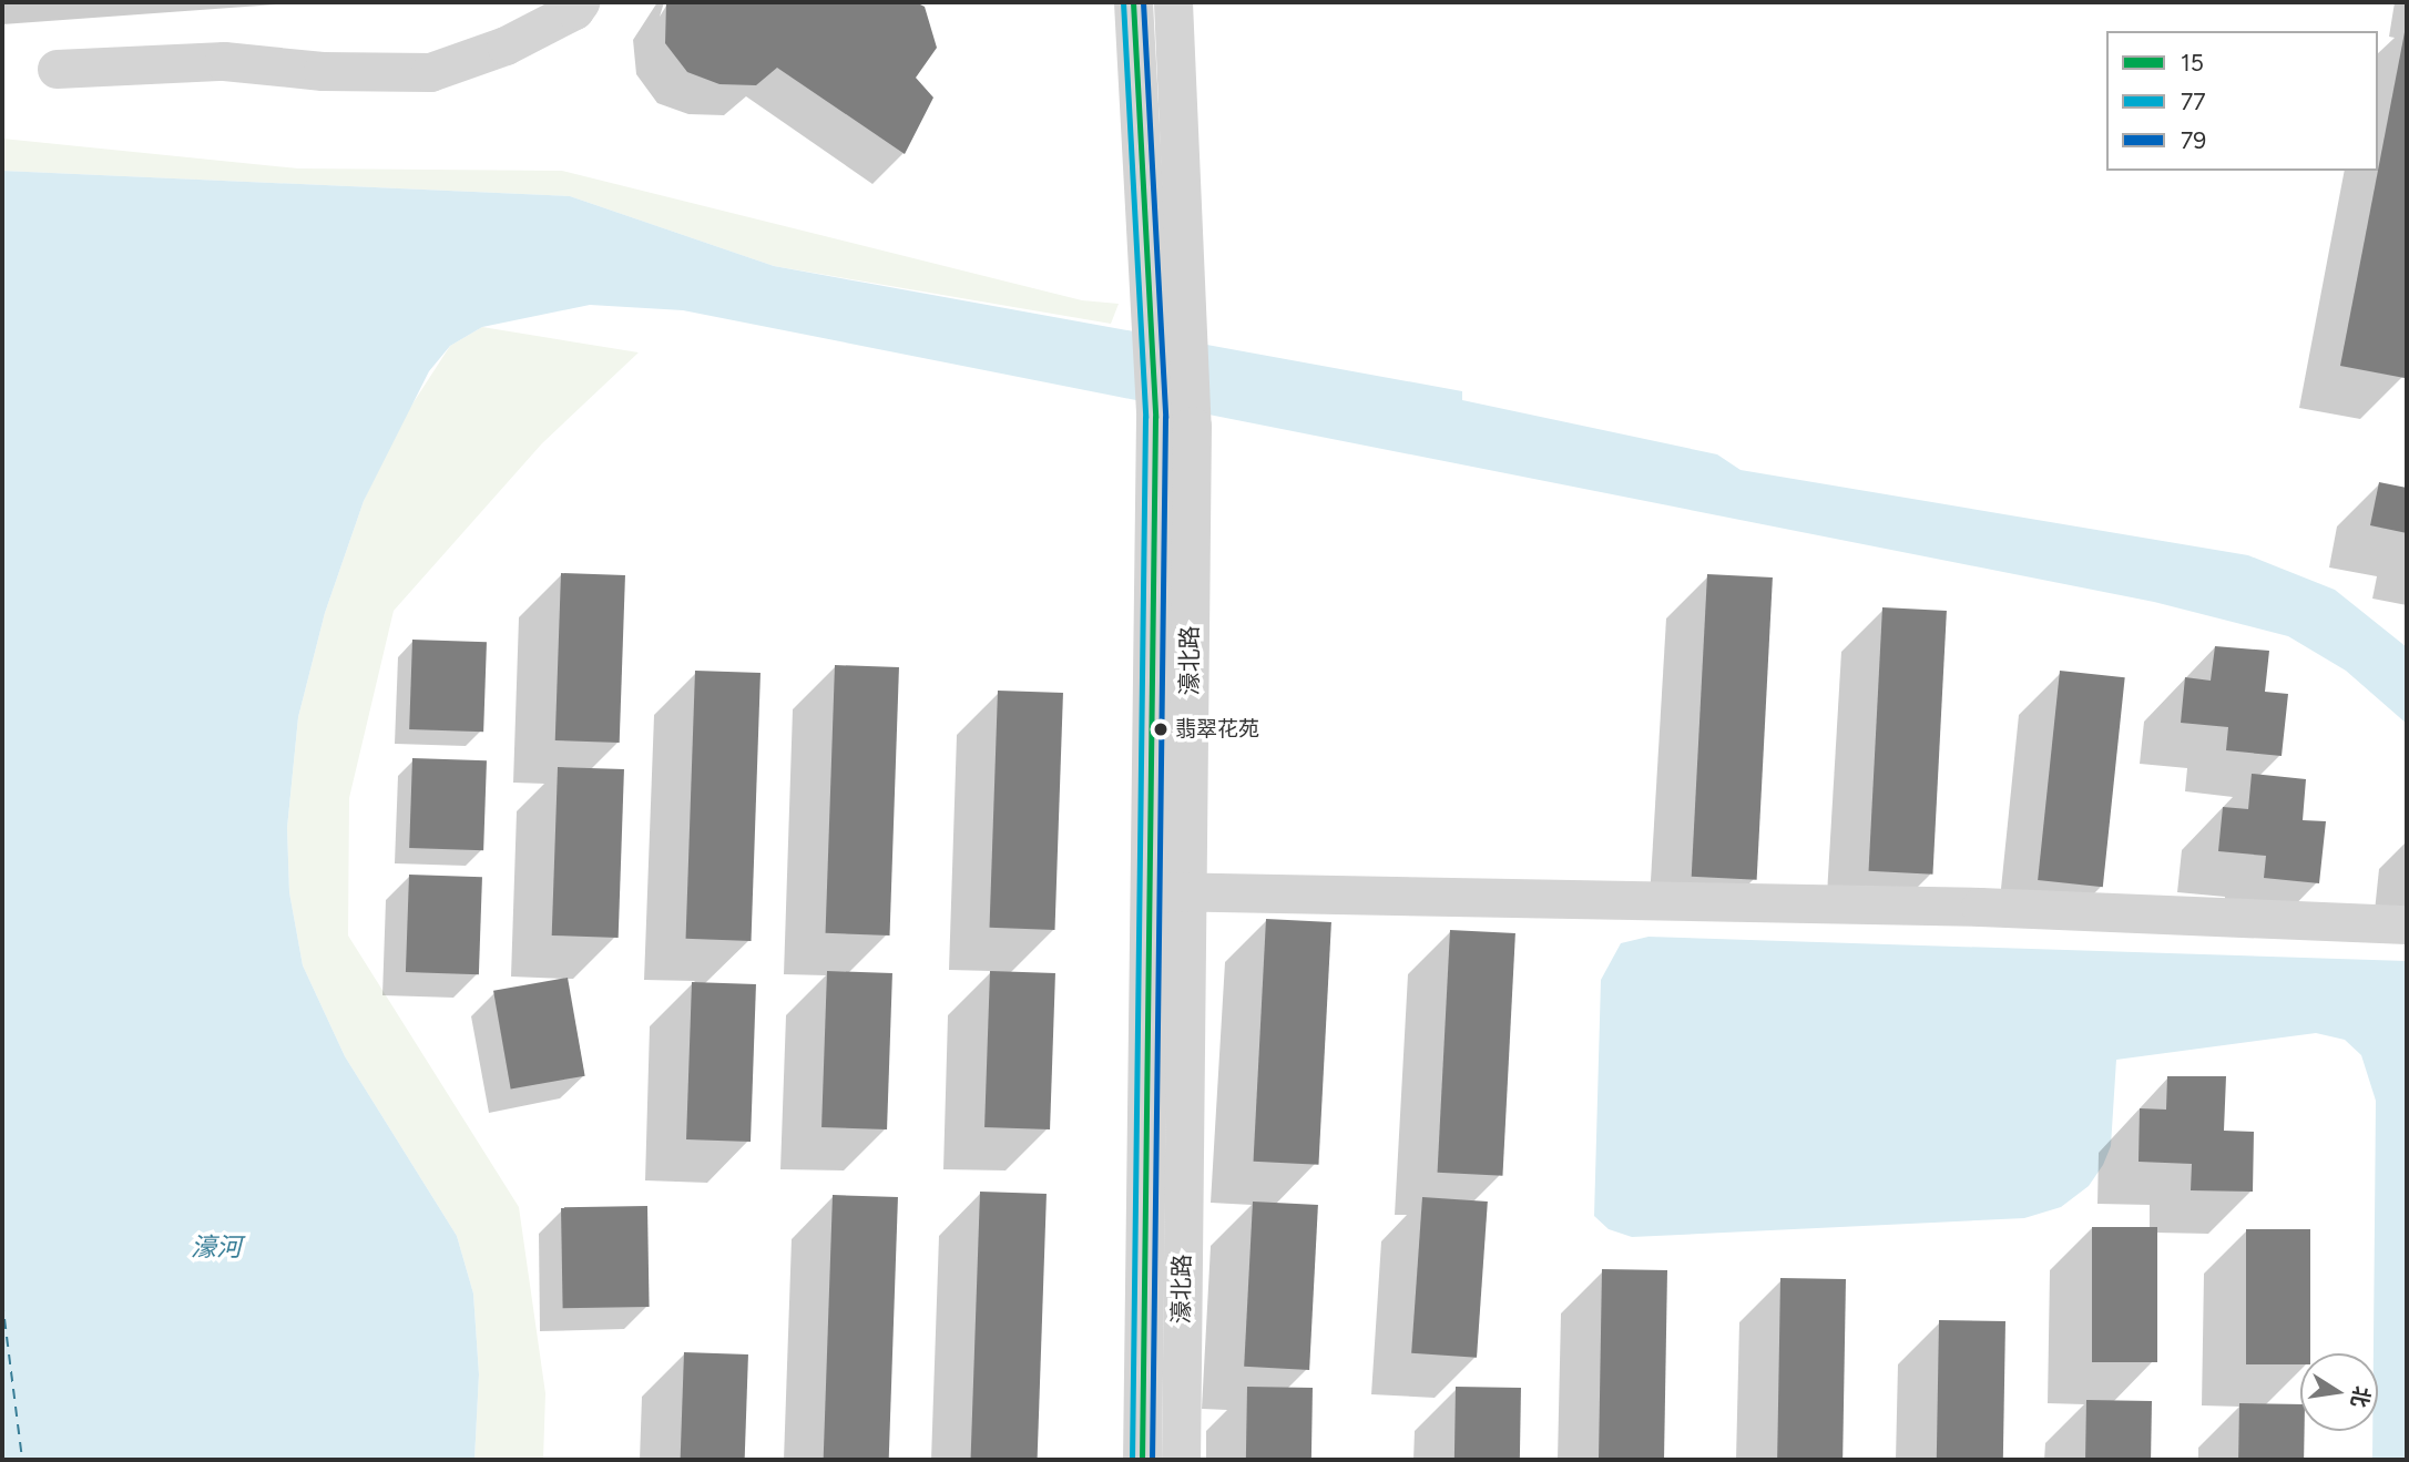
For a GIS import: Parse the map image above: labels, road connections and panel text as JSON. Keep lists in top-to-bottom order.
{
  "streets": {
    "street": ["濠北路"]
  },
  "water": ["濠河"],
  "places": ["翡翠花苑"],
  "lines": ["transit line 15", "transit line 77", "transit line 79"],
  "legend": ["15", "77", "79"],
  "north": "right"
}
